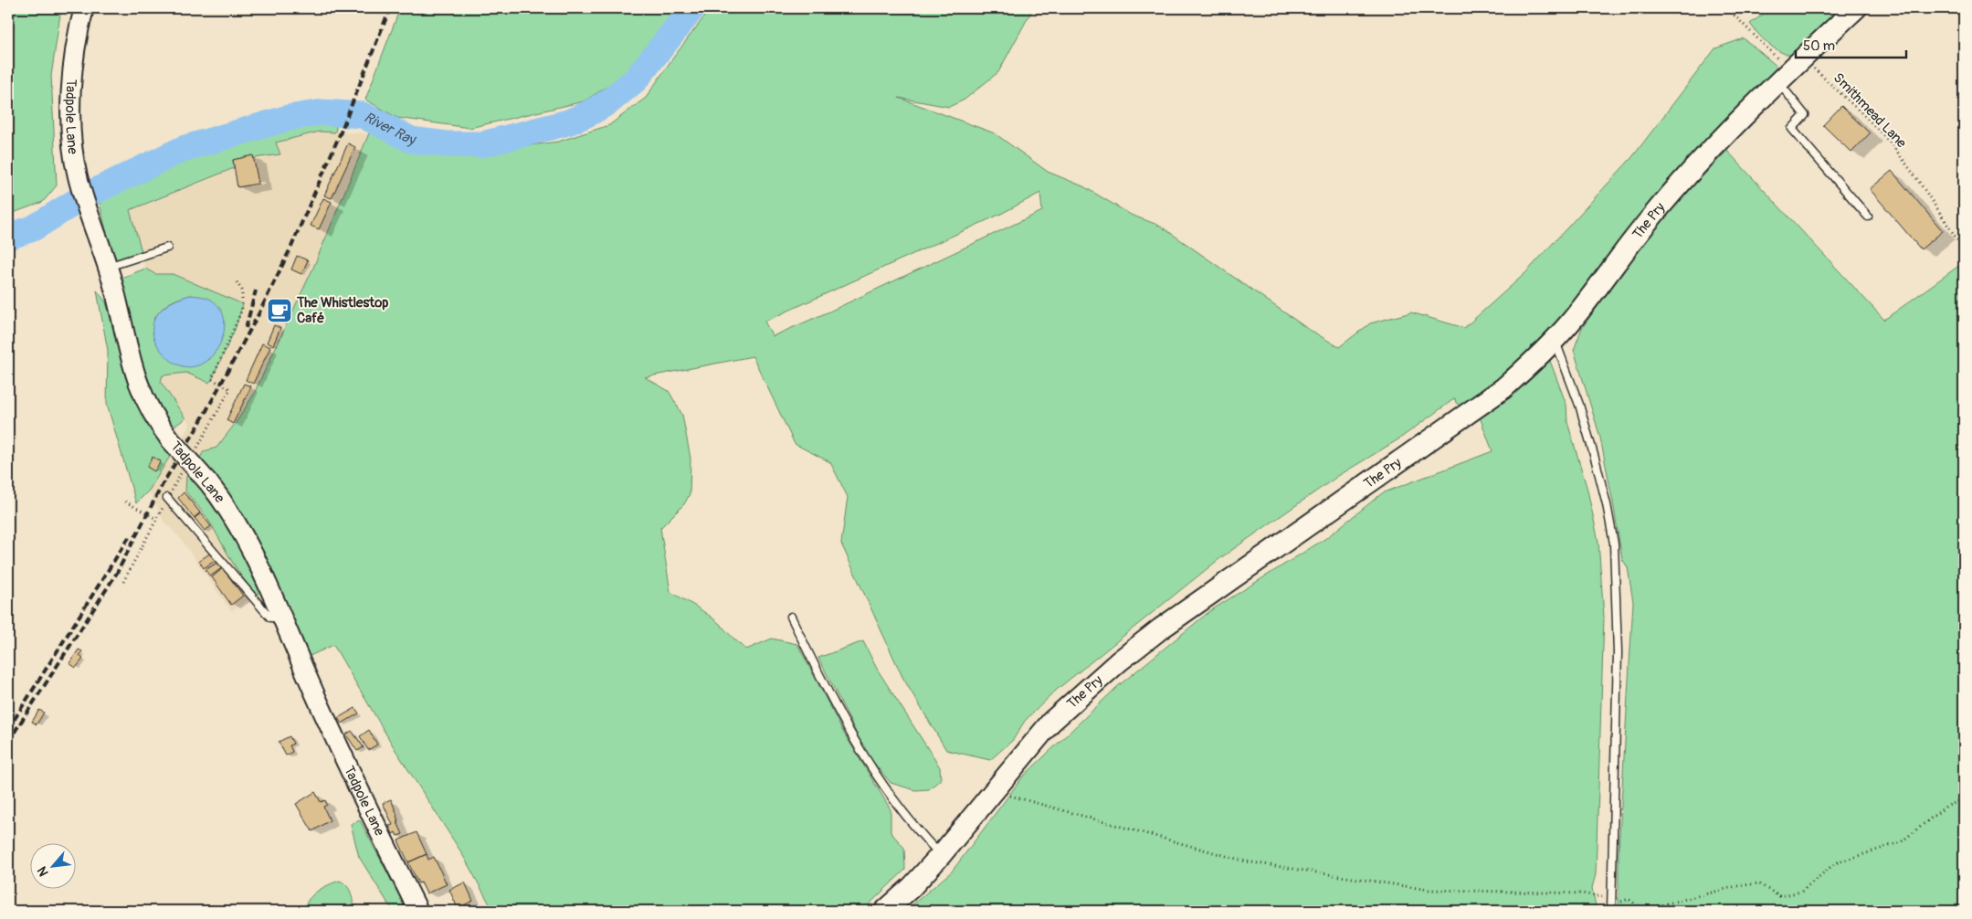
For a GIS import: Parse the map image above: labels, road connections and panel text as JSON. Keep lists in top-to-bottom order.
{
  "streets": {
    "main road": ["The Pry"],
    "street": ["Tadpole Lane"],
    "path": ["Smithmead Lane"]
  },
  "crossings": [
    ["Smithmead Lane", "The Pry"]
  ],
  "water": ["River Ray"],
  "places": {
    "cafe": ["The Whistlestop Café"]
  },
  "scale_bar": "50 m",
  "north": "bottom left"
}
